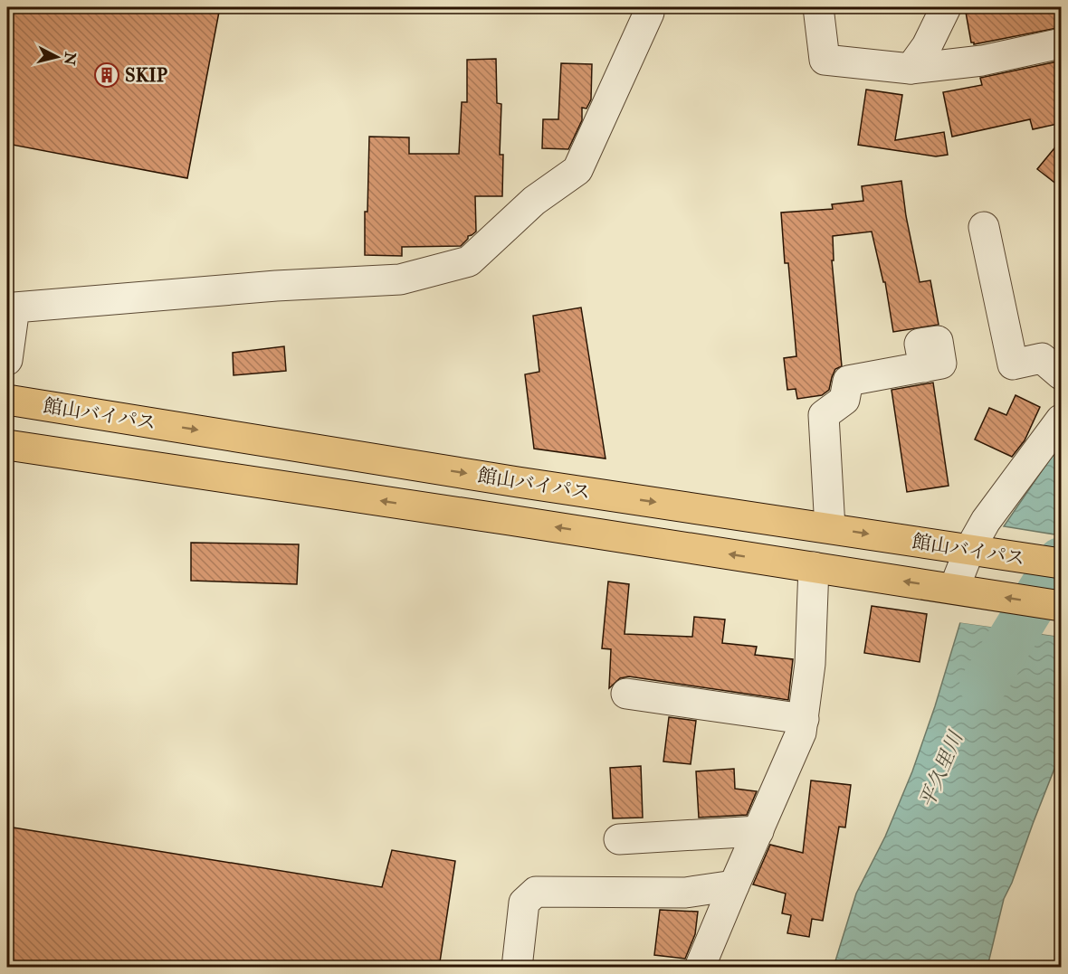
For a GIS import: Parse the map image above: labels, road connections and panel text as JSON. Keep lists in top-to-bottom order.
{
  "streets": {
    "highway": ["館山バイパス"]
  },
  "water": ["平久里川"],
  "places": {
    "building": ["SKIP"]
  },
  "north": "right"
}
